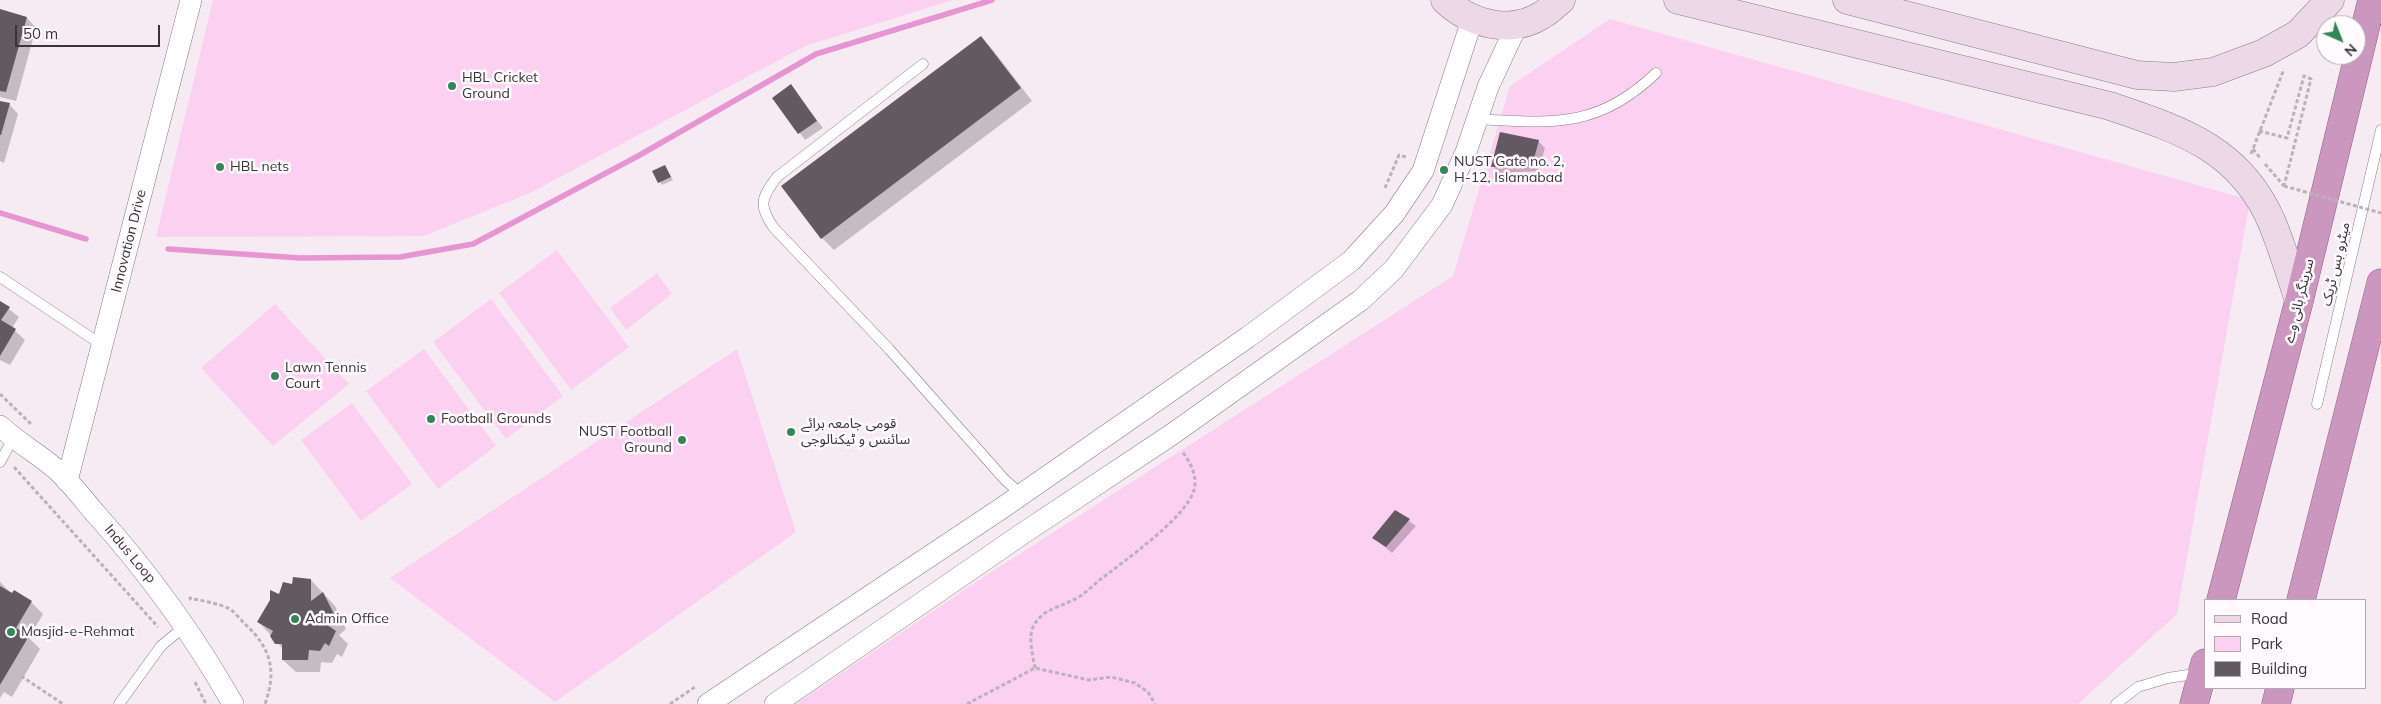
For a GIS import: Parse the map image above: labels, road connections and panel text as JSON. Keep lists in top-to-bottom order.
{
  "streets": {
    "highway": ["سرینگر ہائی وے"],
    "street": ["Innovation Drive", "Indus Loop"],
    "lane": ["میٹرو بس ٹریک"]
  },
  "crossings": [
    ["Innovation Drive", "Indus Loop"]
  ],
  "places": [
    "HBL Cricket Ground",
    "HBL nets",
    "NUST Gate no. 2, H-12, Islamabad",
    "Lawn Tennis Court",
    "Football Grounds",
    "قومی جامعہ برائے سائنس و ٹیکنالوجی",
    "NUST Football Ground",
    "Admin Office",
    "Masjid-e-Rehmat"
  ],
  "legend": ["Road", "Park", "Building"],
  "scale_bar": "50 m",
  "north": "bottom right"
}
